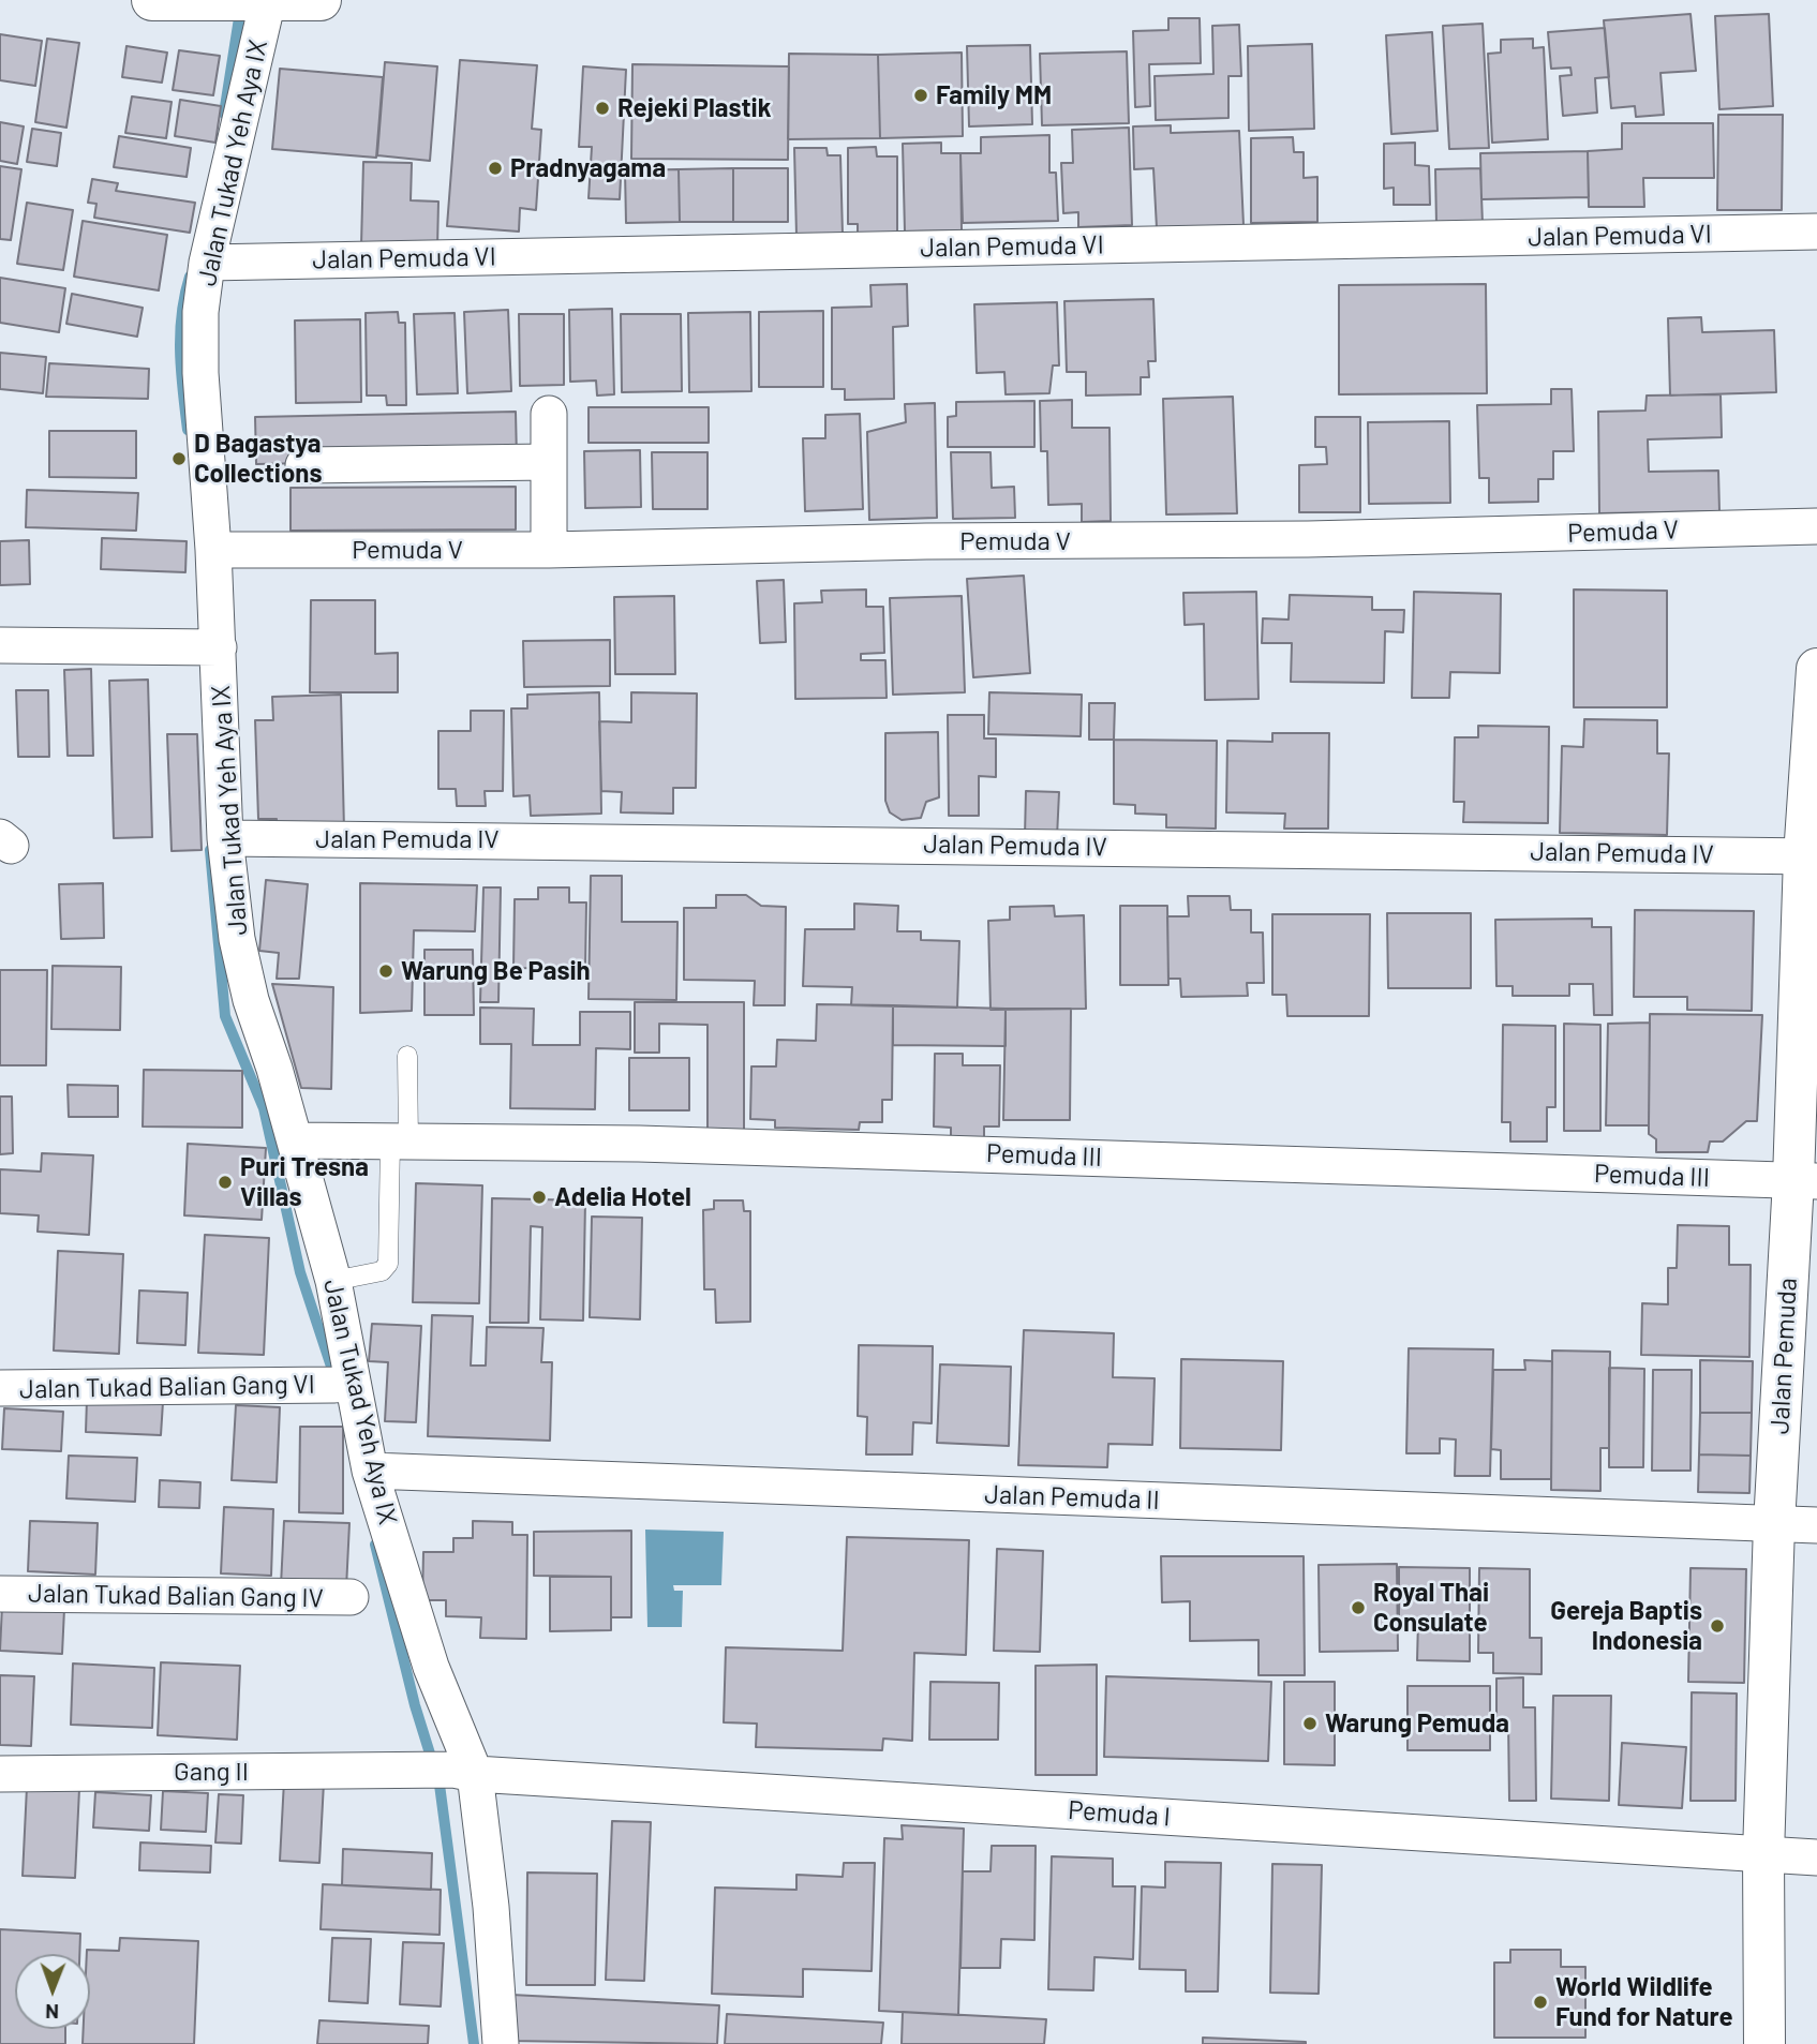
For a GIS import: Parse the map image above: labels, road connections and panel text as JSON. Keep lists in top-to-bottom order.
{
  "streets": {
    "street": [
      "Jalan Tukad Yeh Aya IX",
      "Jalan Pemuda VI",
      "Pemuda V",
      "Jalan Pemuda IV",
      "Pemuda III",
      "Jalan Pemuda",
      "Jalan Tukad Balian Gang VI",
      "Jalan Pemuda II",
      "Jalan Tukad Balian Gang IV",
      "Gang II",
      "Pemuda I"
    ]
  },
  "crossings": [
    ["Jalan Tukad Yeh Aya IX", "Jalan Pemuda VI"],
    ["Jalan Tukad Yeh Aya IX", "Pemuda V"],
    ["Jalan Tukad Yeh Aya IX", "Jalan Pemuda IV"],
    ["Jalan Tukad Yeh Aya IX", "Pemuda III"],
    ["Jalan Tukad Yeh Aya IX", "Jalan Pemuda II"],
    ["Jalan Tukad Yeh Aya IX", "Gang II"],
    ["Jalan Tukad Yeh Aya IX", "Pemuda I"],
    ["Jalan Pemuda IV", "Jalan Pemuda"],
    ["Pemuda III", "Jalan Pemuda"],
    ["Jalan Pemuda", "Jalan Pemuda II"],
    ["Jalan Pemuda", "Pemuda I"],
    ["Gang II", "Pemuda I"]
  ],
  "places": [
    "Family MM",
    "Rejeki Plastik",
    "Pradnyagama",
    "D Bagastya Collections",
    "Warung Be Pasih",
    "Puri Tresna Villas",
    "Adelia Hotel",
    "Royal Thai Consulate",
    "Gereja Baptis Indonesia",
    "Warung Pemuda",
    "World Wildlife Fund for Nature"
  ],
  "north": "bottom"
}
